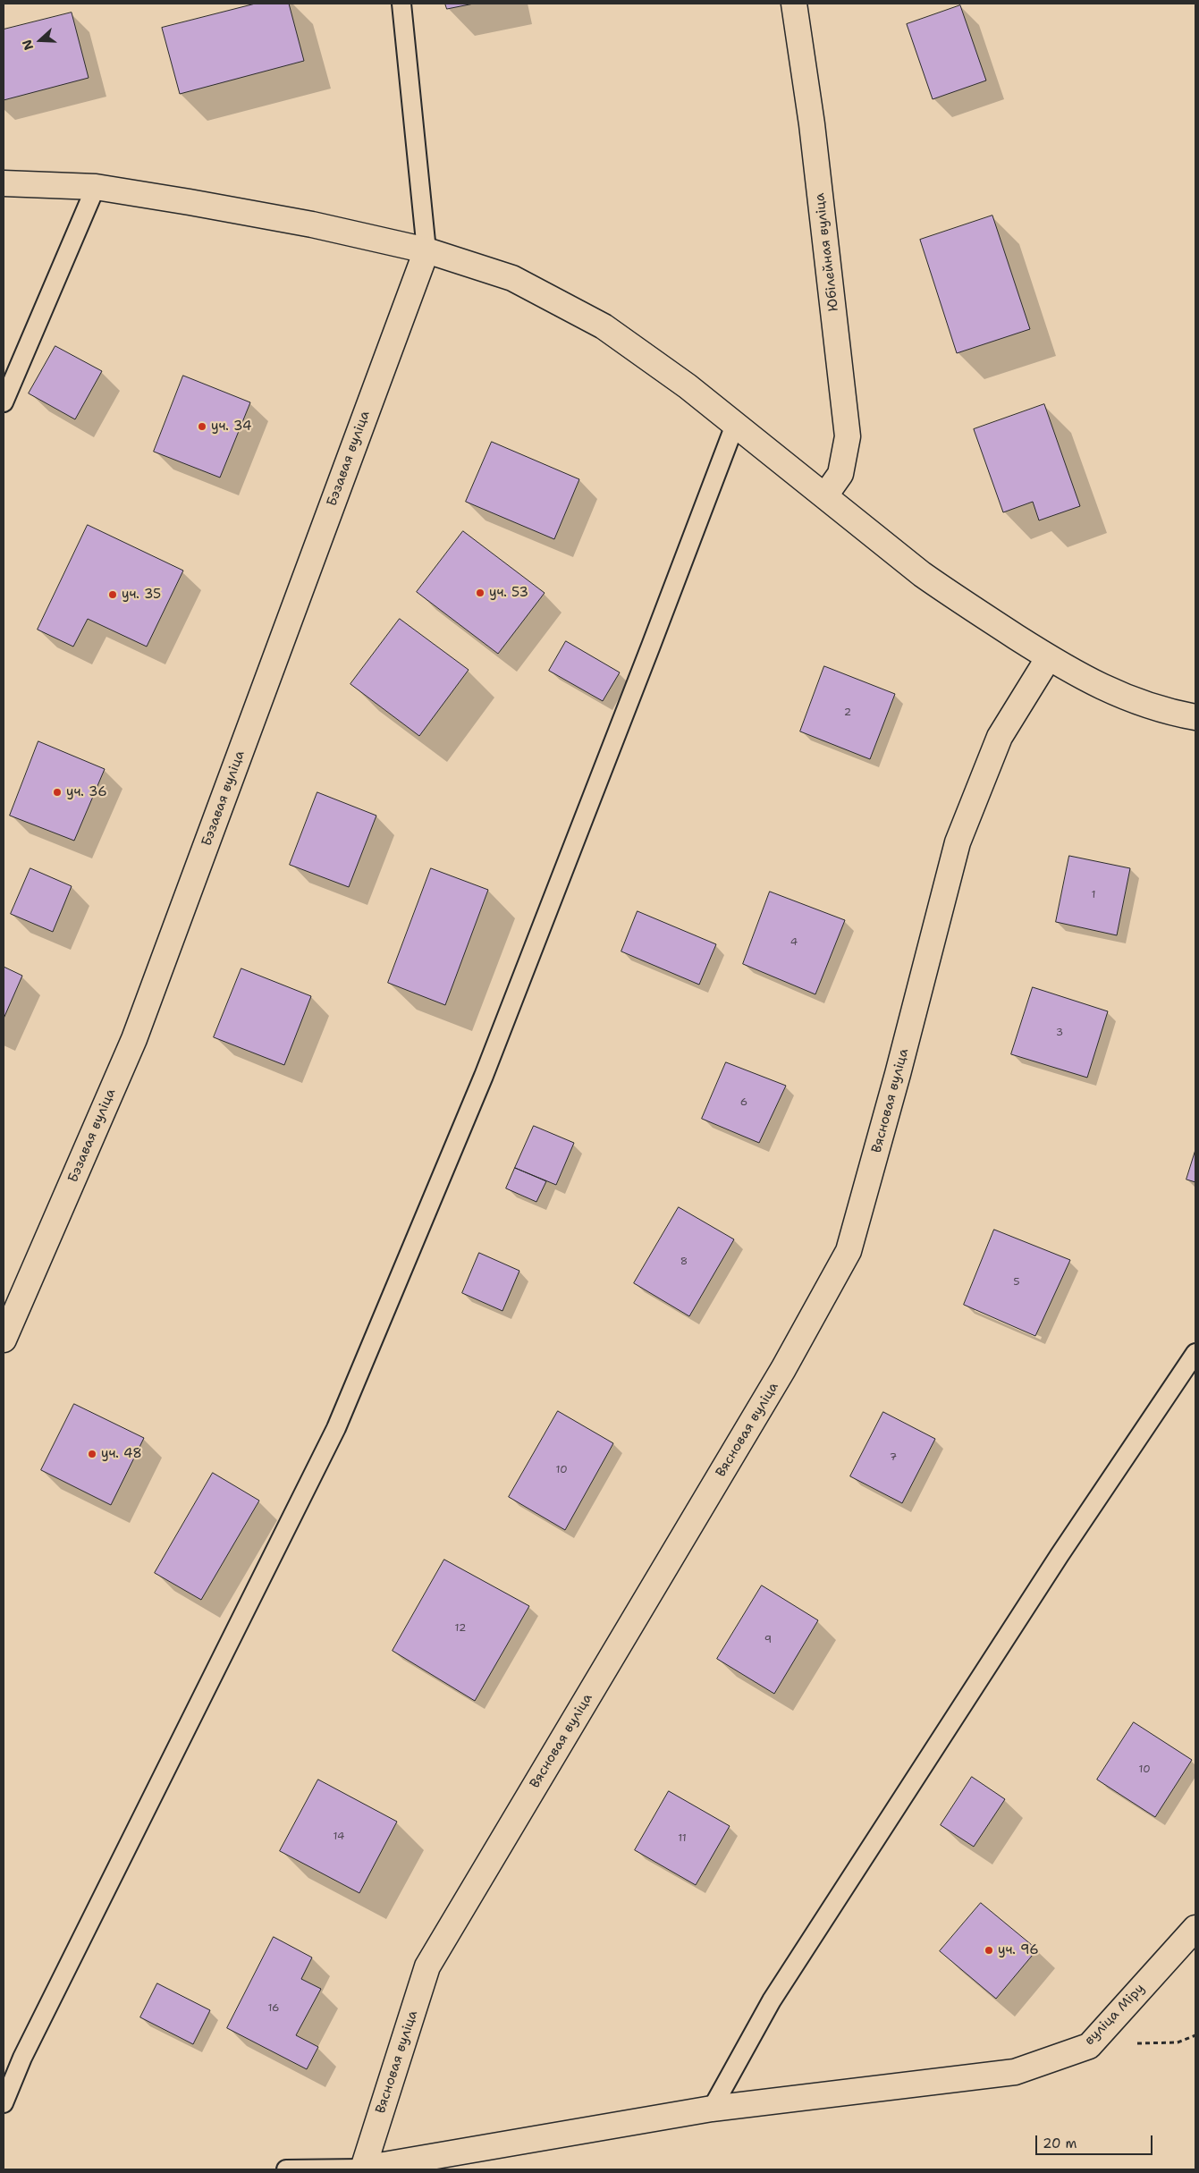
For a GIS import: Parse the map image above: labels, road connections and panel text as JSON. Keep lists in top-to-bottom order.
{
  "streets": {
    "street": [
      "Юбілейная вуліца",
      "Бэзавая вуліца",
      "Вясновая вуліца",
      "вуліца Міру"
    ]
  },
  "crossings": [
    ["Вясновая вуліца", "вуліца Міру"]
  ],
  "places": [
    "уч. 34",
    "уч. 53",
    "уч. 35",
    "уч. 36",
    "уч. 48",
    "уч. 96"
  ],
  "house_numbers": [
    "2",
    "1",
    "4",
    "3",
    "6",
    "8",
    "5",
    "7",
    "10",
    "12",
    "9",
    "10",
    "14",
    "11",
    "16"
  ],
  "scale_bar": "20 m",
  "north": "left"
}
